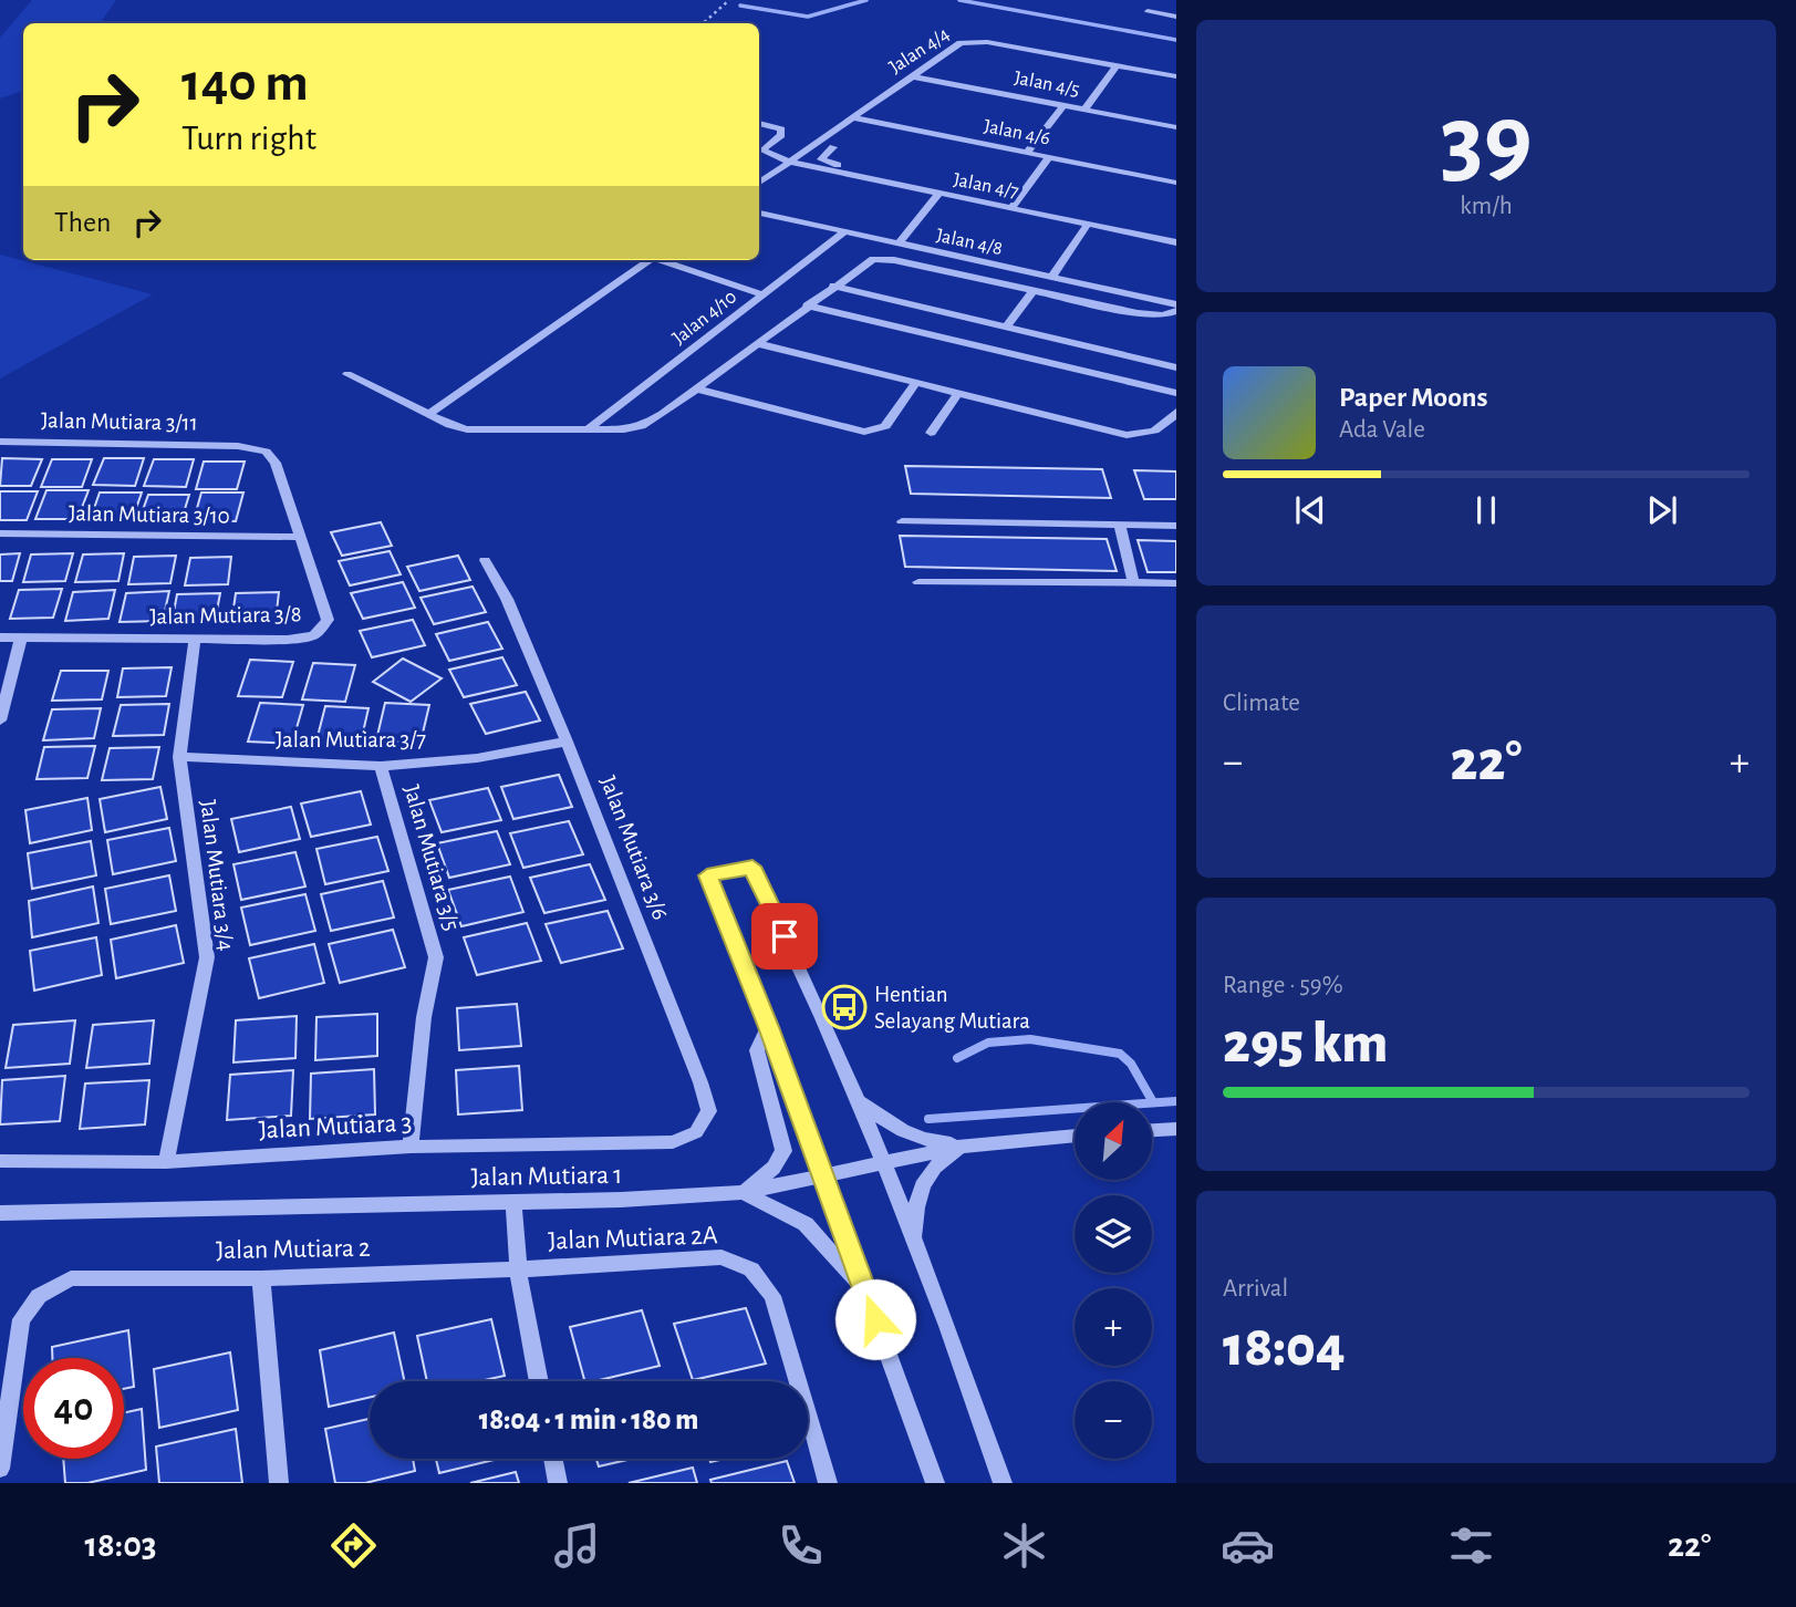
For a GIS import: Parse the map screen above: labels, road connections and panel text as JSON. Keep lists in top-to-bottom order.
{
  "streets": {
    "street": [
      "Jalan 4/4",
      "Jalan 4/5",
      "Jalan 4/6",
      "Jalan 4/7",
      "Jalan 4/8",
      "Jalan 4/10",
      "Jalan Mutiara 3/11",
      "Jalan Mutiara 3/10",
      "Jalan Mutiara 3/8",
      "Jalan Mutiara 3/7",
      "Jalan Mutiara 3/6",
      "Jalan Mutiara 3/5",
      "Jalan Mutiara 3/4",
      "Jalan Mutiara 3",
      "Jalan Mutiara 1",
      "Jalan Mutiara 2A",
      "Jalan Mutiara 2"
    ]
  },
  "crossings": [
    ["Jalan 4/4", "Jalan 4/5"],
    ["Jalan 4/4", "Jalan 4/6"],
    ["Jalan 4/4", "Jalan 4/7"],
    ["Jalan 4/8", "Jalan 4/10"],
    ["Jalan Mutiara 3/11", "Jalan Mutiara 3/8"],
    ["Jalan Mutiara 3/10", "Jalan Mutiara 3/8"],
    ["Jalan Mutiara 3/8", "Jalan Mutiara 3/4"],
    ["Jalan Mutiara 3/7", "Jalan Mutiara 3/6"],
    ["Jalan Mutiara 3/7", "Jalan Mutiara 3/5"],
    ["Jalan Mutiara 3/7", "Jalan Mutiara 3/4"],
    ["Jalan Mutiara 3/6", "Jalan Mutiara 3"],
    ["Jalan Mutiara 3/5", "Jalan Mutiara 3"],
    ["Jalan Mutiara 3/4", "Jalan Mutiara 3"],
    ["Jalan Mutiara 2A", "Jalan Mutiara 2"]
  ],
  "places": {
    "bus stop": ["Hentian Selayang Mutiara"]
  },
  "north": "top right",
  "page": {
    "tile": [
      ["39", "km/h"],
      "Climate",
      ["Range · 59%", "295 km"],
      ["Arrival", "18:04"]
    ],
    "turn": ["140 m", "Turn right"],
    "then": "Then",
    "song": ["Paper Moons", "Ada Vale"],
    "heat": ["−", "22°", "+"],
    "map_buttons": ["+", "−"],
    "limit": "40",
    "trip": "18:04 · 1 min · 180 m",
    "tabs": ["18:03", "22°"]
  }
}
